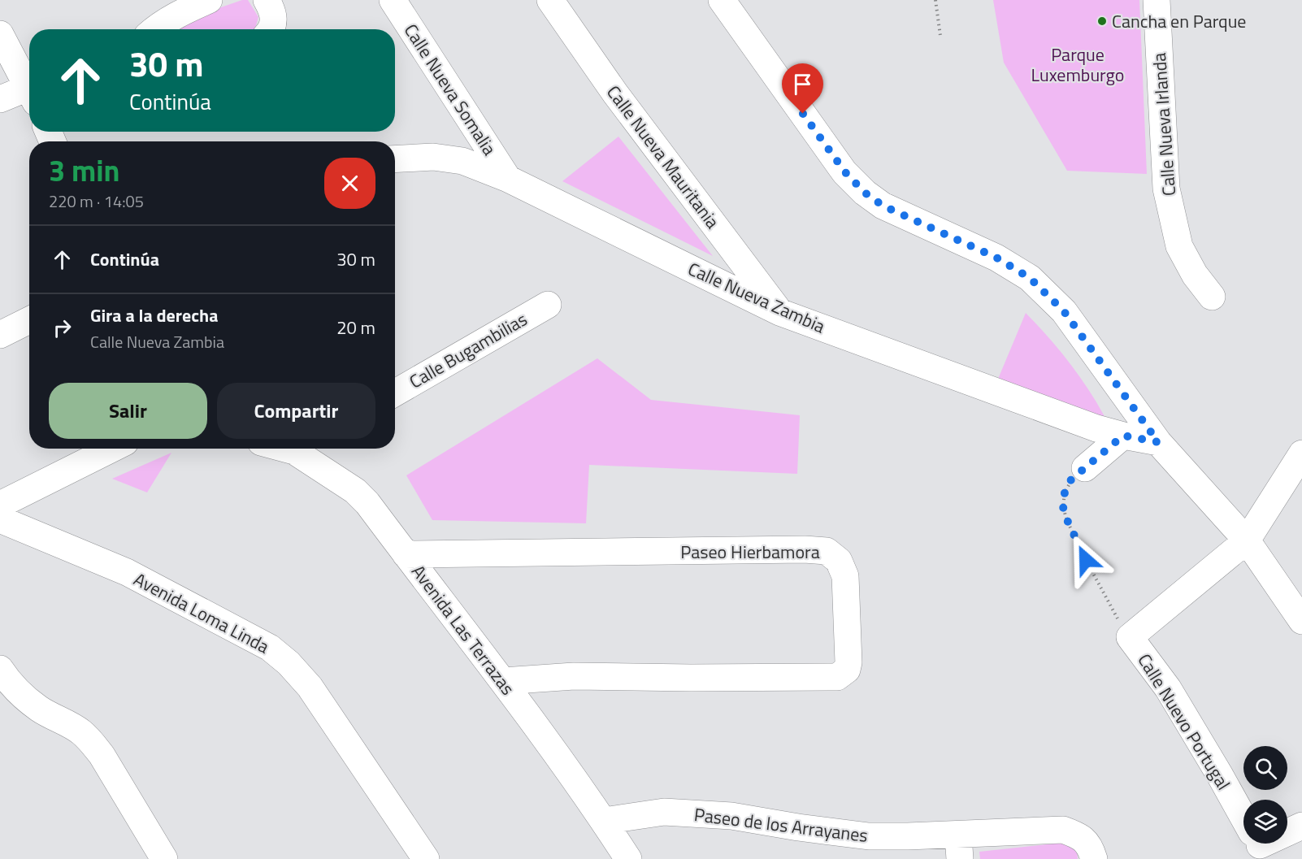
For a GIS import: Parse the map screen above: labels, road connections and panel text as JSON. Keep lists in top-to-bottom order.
{
  "streets": {
    "street": [
      "Calle Nueva Somalia",
      "Calle Nueva Irlanda",
      "Calle Nueva Mauritania",
      "Calle Nueva Zambia",
      "Calle Bugambilias",
      "Paseo Hierbamora",
      "Avenida Loma Linda",
      "Avenida Las Terrazas",
      "Calle Nuevo Portugal",
      "Paseo de los Arrayanes"
    ]
  },
  "crossings": [
    ["Calle Nueva Somalia", "Calle Nueva Zambia"],
    ["Calle Nueva Mauritania", "Calle Nueva Zambia"],
    ["Paseo Hierbamora", "Avenida Las Terrazas"],
    ["Avenida Las Terrazas", "Paseo de los Arrayanes"]
  ],
  "parks": ["Parque Luxemburgo"],
  "places": ["Cancha en Parque"],
  "page": {
    "turn": ["30 m", "Continúa"],
    "heading": ["3 min", "220 m · 14:05"],
    "list": [
      {
        "name": "Continúa",
        "value": "30 m"
      },
      {
        "name": "Gira a la derecha",
        "note": "Calle Nueva Zambia",
        "value": "20 m"
      }
    ],
    "buttons": ["Salir", "Compartir"]
  }
}
